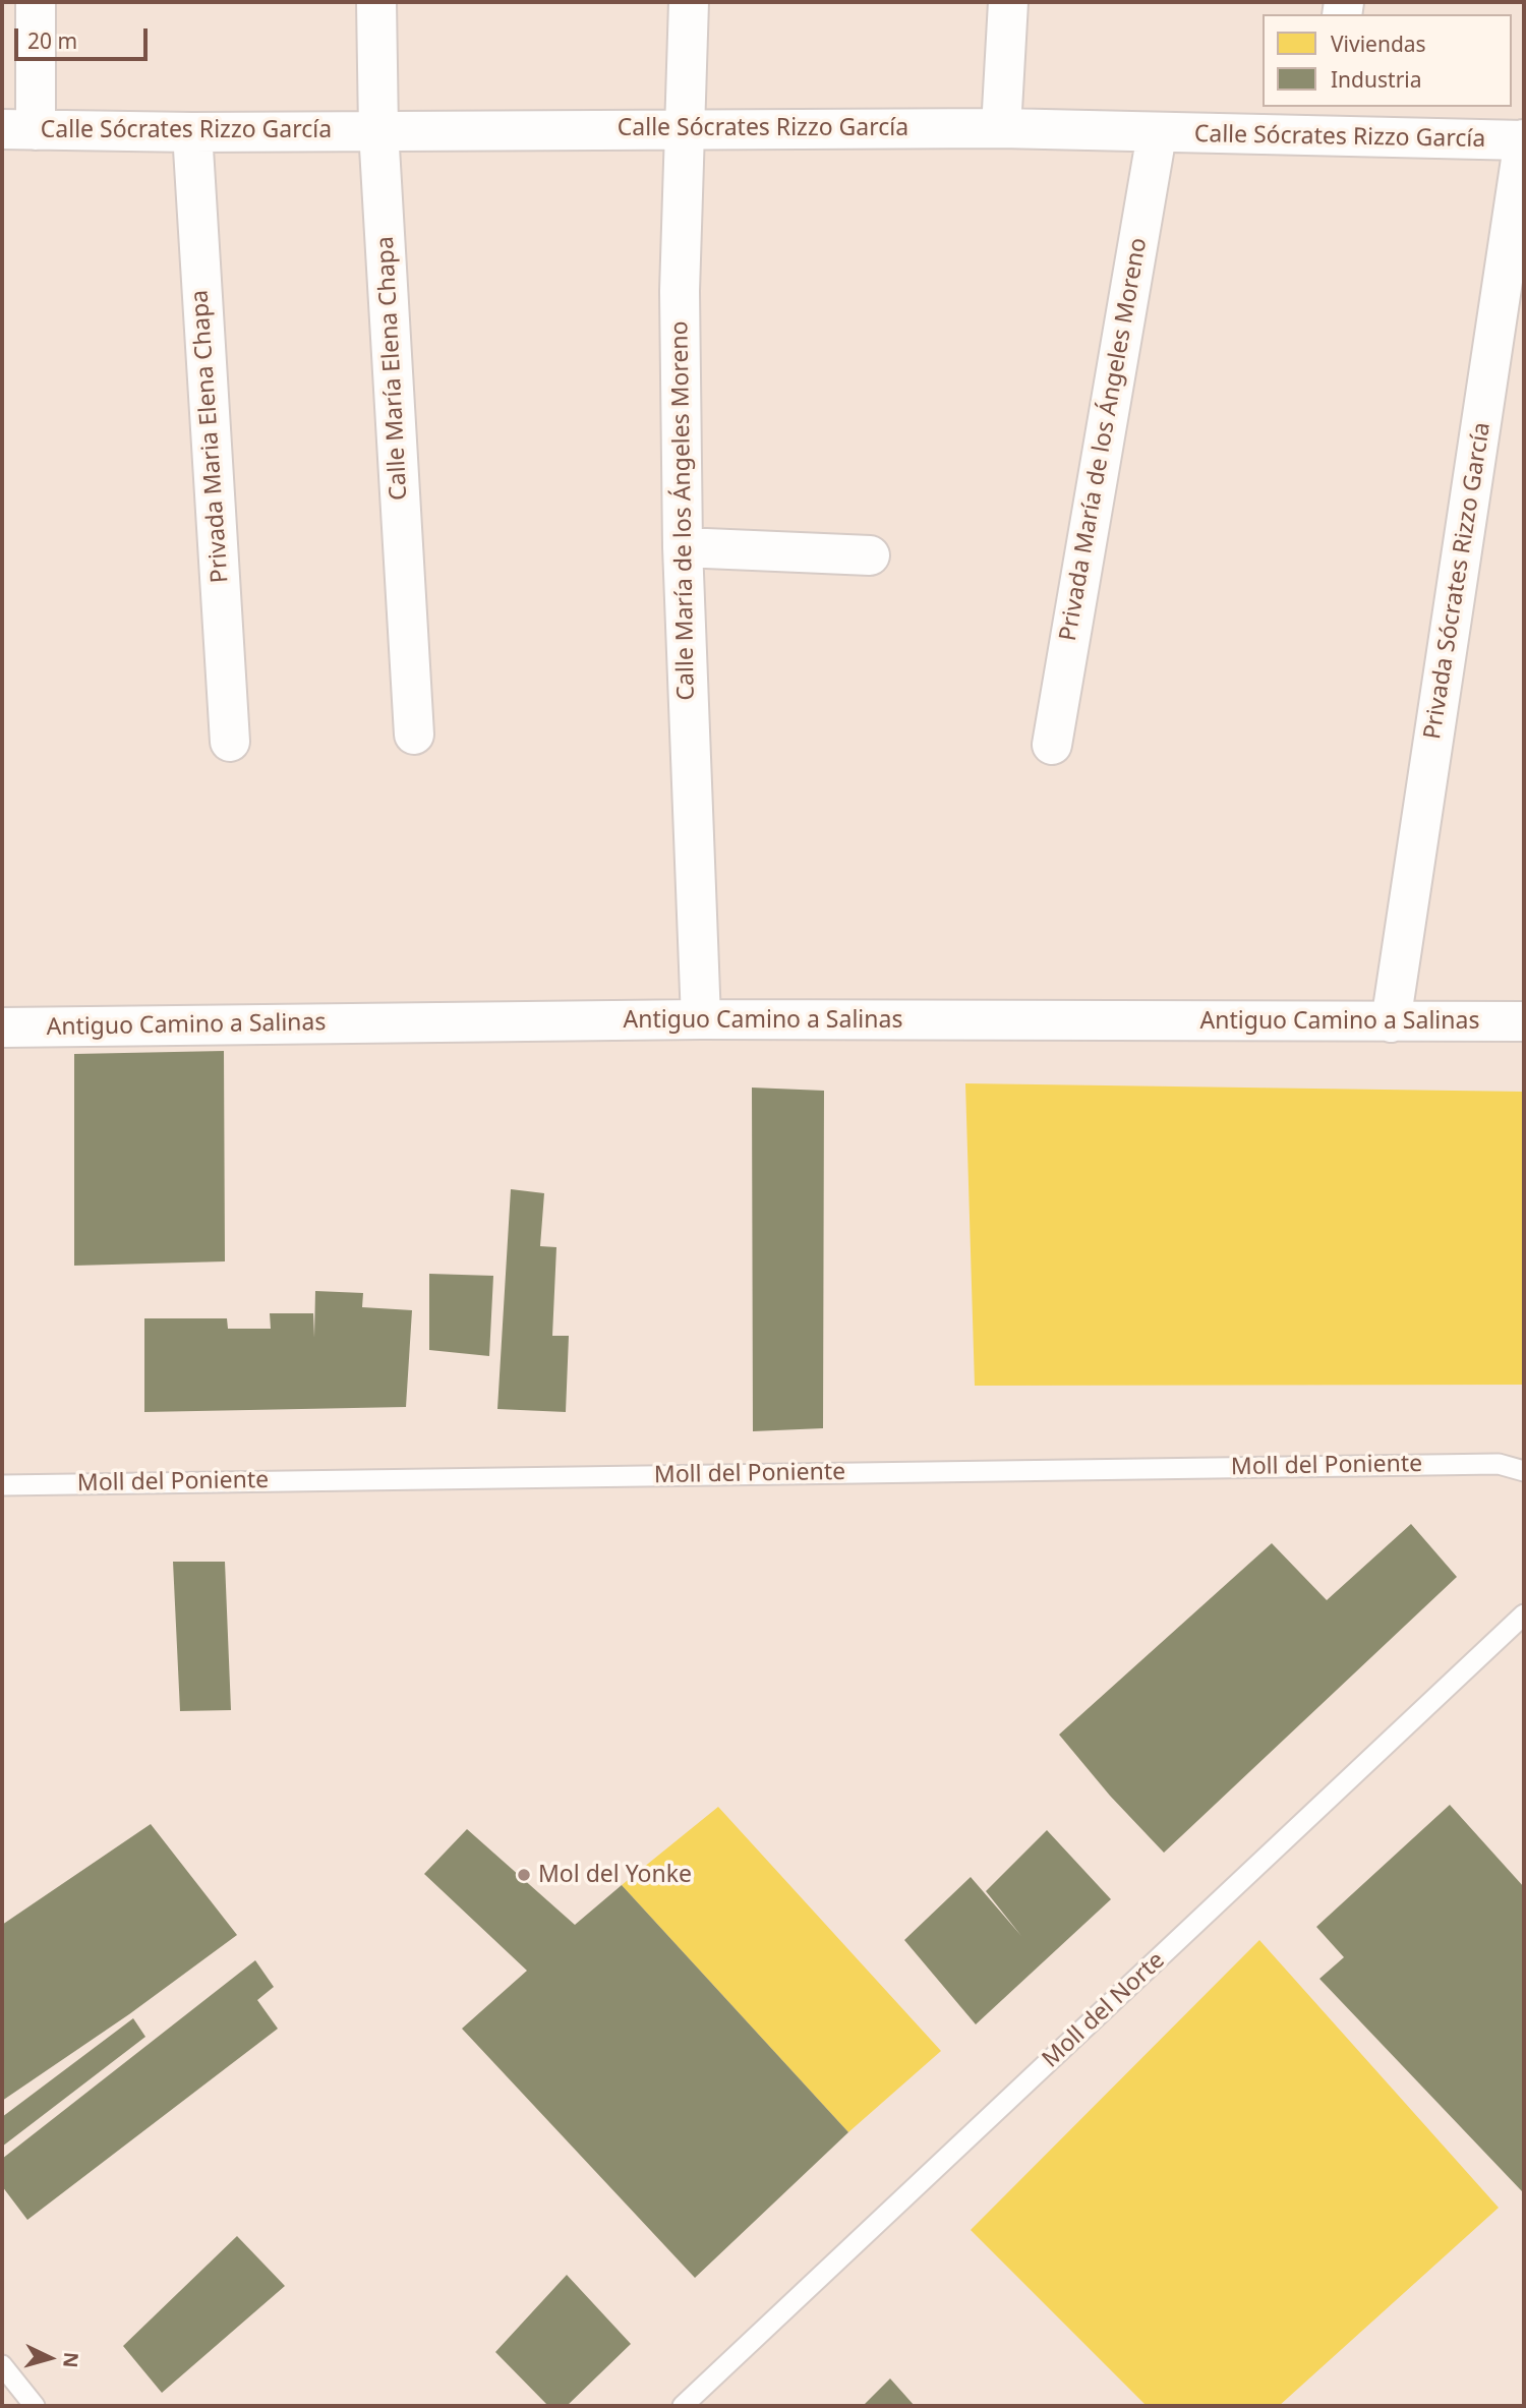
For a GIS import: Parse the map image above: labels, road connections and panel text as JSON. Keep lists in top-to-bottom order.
{
  "streets": {
    "street": [
      "Calle Sócrates Rizzo García",
      "Calle María Elena Chapa",
      "Privada Maria Elena Chapa",
      "Privada María de los Ángeles Moreno",
      "Calle María de los Ángeles Moreno",
      "Privada Sócrates Rizzo García",
      "Antiguo Camino a Salinas"
    ],
    "lane": ["Moll del Poniente", "Moll del Norte"]
  },
  "crossings": [
    ["Calle Sócrates Rizzo García", "Calle María Elena Chapa"],
    ["Calle Sócrates Rizzo García", "Privada Maria Elena Chapa"],
    ["Calle Sócrates Rizzo García", "Privada María de los Ángeles Moreno"],
    ["Calle Sócrates Rizzo García", "Calle María de los Ángeles Moreno"],
    ["Calle Sócrates Rizzo García", "Privada Sócrates Rizzo García"],
    ["Calle María de los Ángeles Moreno", "Antiguo Camino a Salinas"],
    ["Privada Sócrates Rizzo García", "Antiguo Camino a Salinas"]
  ],
  "places": ["Mol del Yonke"],
  "legend": ["Viviendas", "Industria"],
  "scale_bar": "20 m",
  "north": "right"
}
